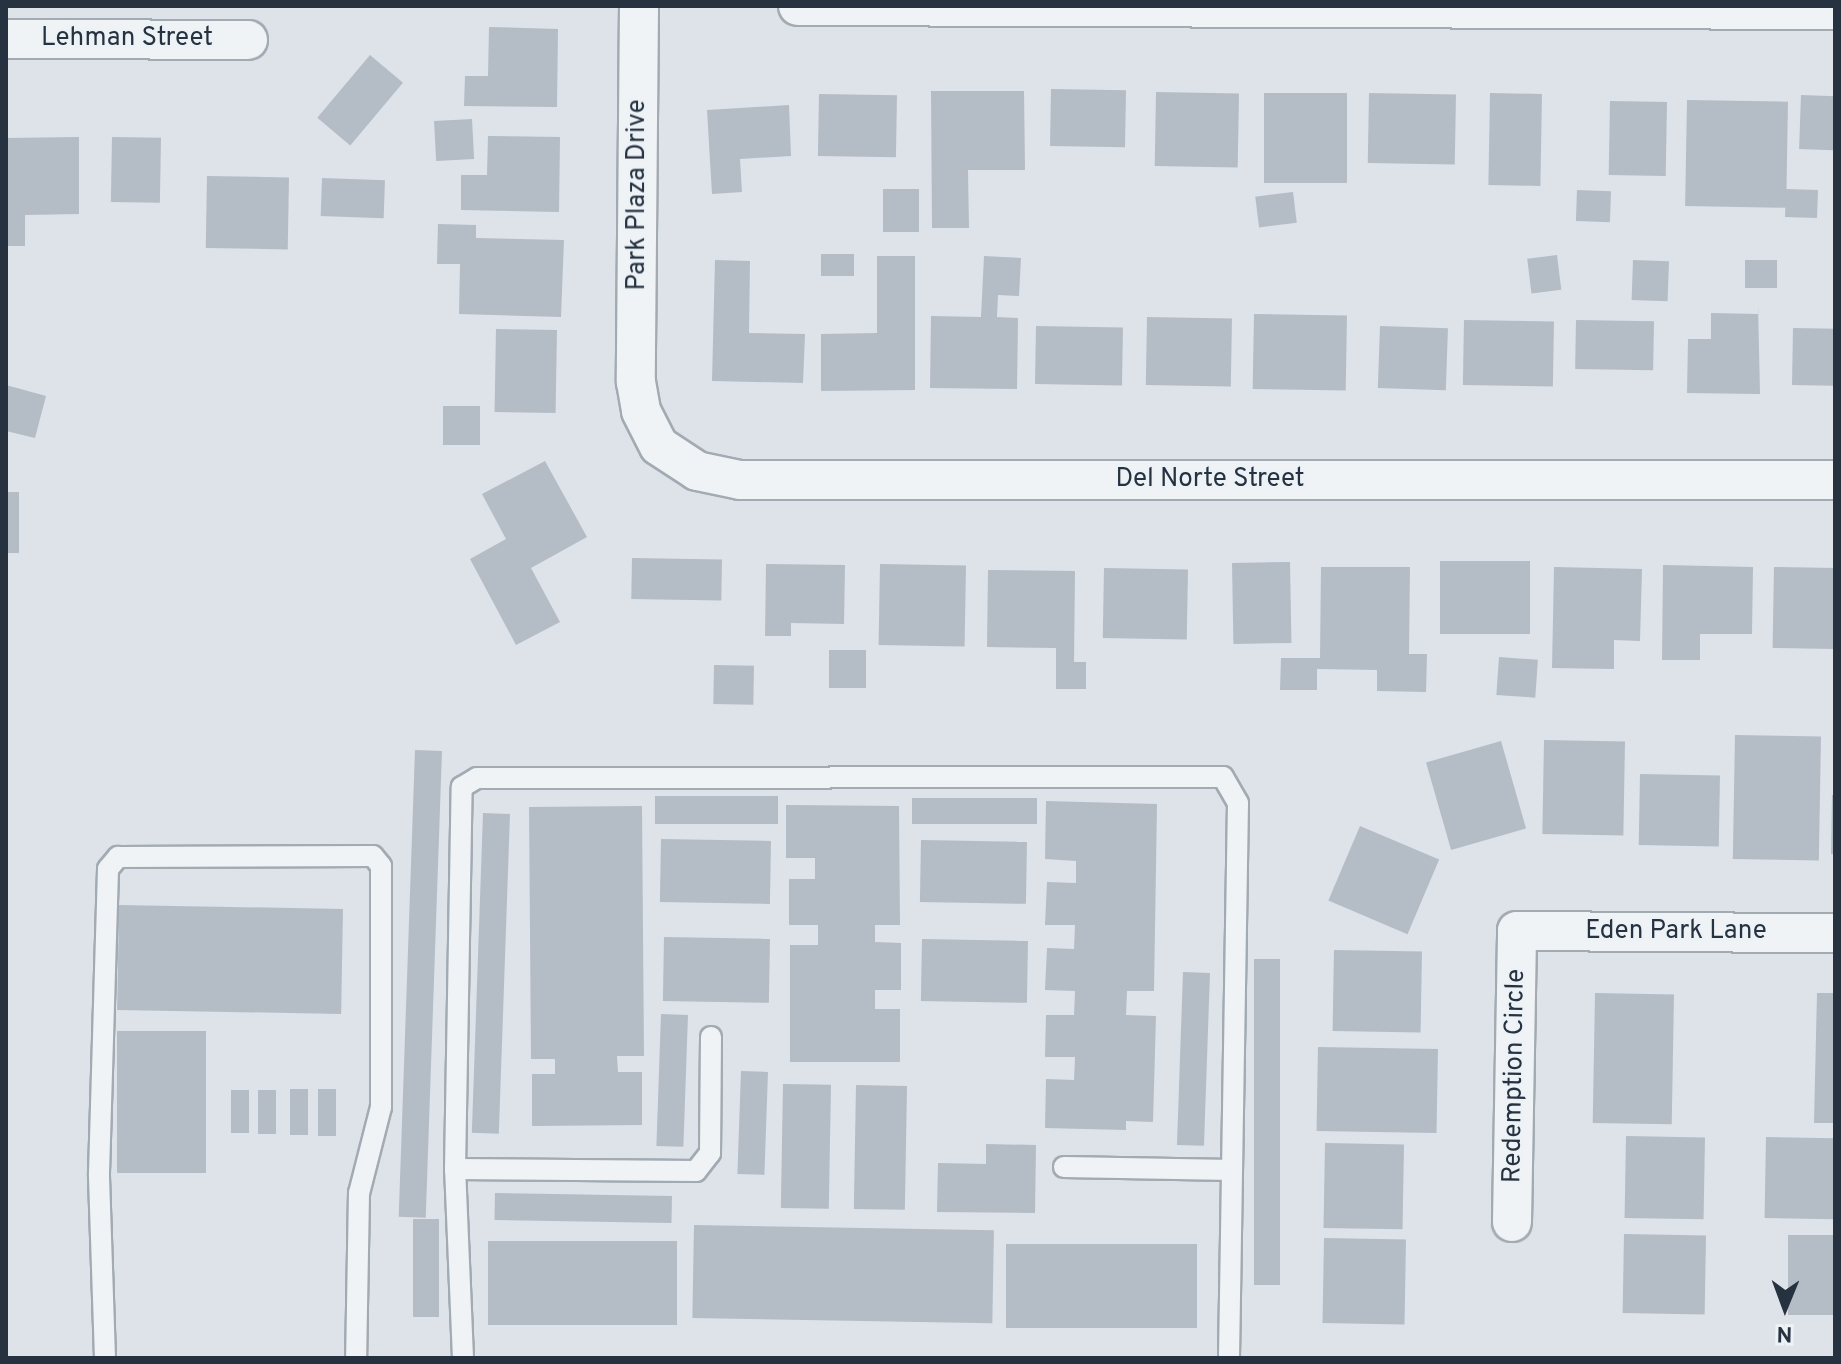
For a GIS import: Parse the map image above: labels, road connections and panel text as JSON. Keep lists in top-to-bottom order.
{
  "streets": {
    "street": [
      "Lehman Street",
      "Park Plaza Drive",
      "Del Norte Street",
      "Eden Park Lane",
      "Redemption Circle"
    ]
  },
  "crossings": [
    ["Park Plaza Drive", "Del Norte Street"],
    ["Eden Park Lane", "Redemption Circle"]
  ],
  "north": "bottom"
}
